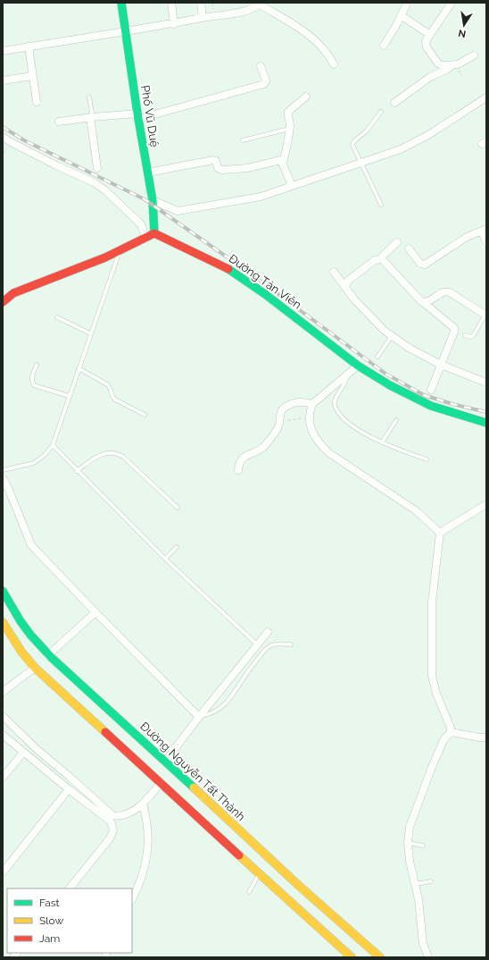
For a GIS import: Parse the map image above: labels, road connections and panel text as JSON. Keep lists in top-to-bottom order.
{
  "streets": {
    "main road": ["Phố Vũ Duệ", "Đường Tản Viên", "Đường Nguyễn Tất Thành"]
  },
  "crossings": [
    ["Phố Vũ Duệ", "Đường Tản Viên"]
  ],
  "legend": ["Fast", "Slow", "Jam"],
  "north": "bottom"
}
